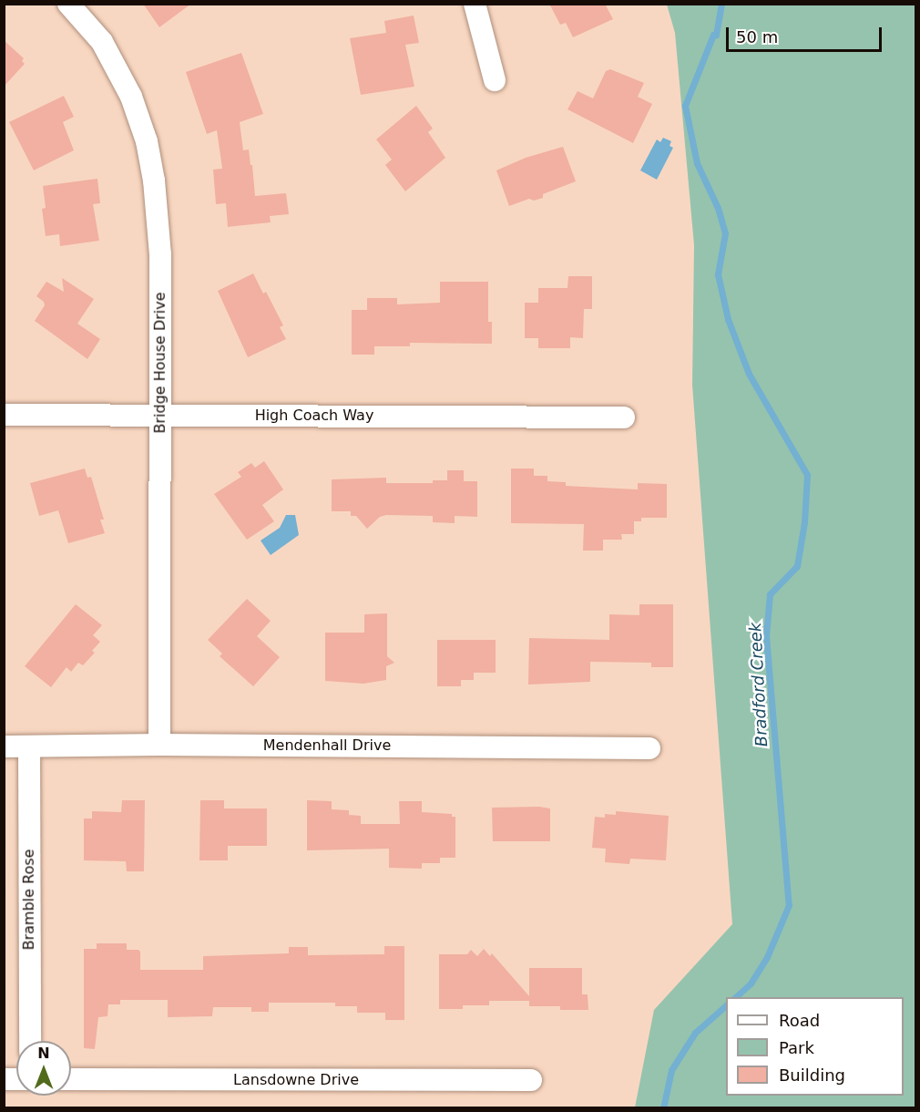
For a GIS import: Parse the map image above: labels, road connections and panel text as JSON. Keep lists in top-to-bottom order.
{
  "streets": {
    "street": [
      "Bridge House Drive",
      "High Coach Way",
      "Mendenhall Drive",
      "Bramble Rose",
      "Lansdowne Drive"
    ]
  },
  "crossings": [
    ["Bridge House Drive", "High Coach Way"],
    ["Bridge House Drive", "Mendenhall Drive"],
    ["Mendenhall Drive", "Bramble Rose"]
  ],
  "water": ["Bradford Creek"],
  "legend": ["Road", "Park", "Building"],
  "scale_bar": "50 m",
  "north": "top"
}
